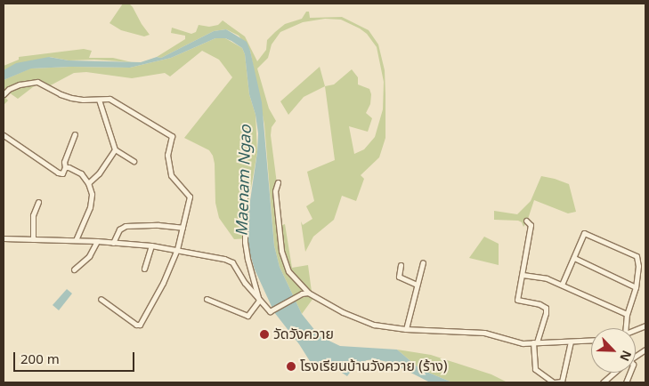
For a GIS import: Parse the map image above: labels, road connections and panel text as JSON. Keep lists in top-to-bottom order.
{
  "water": ["Maenam Ngao"],
  "places": ["วัดวังควาย", "โรงเรียนบ้านวังควาย (ร้าง)"],
  "scale_bar": "200 m",
  "north": "bottom right"
}
